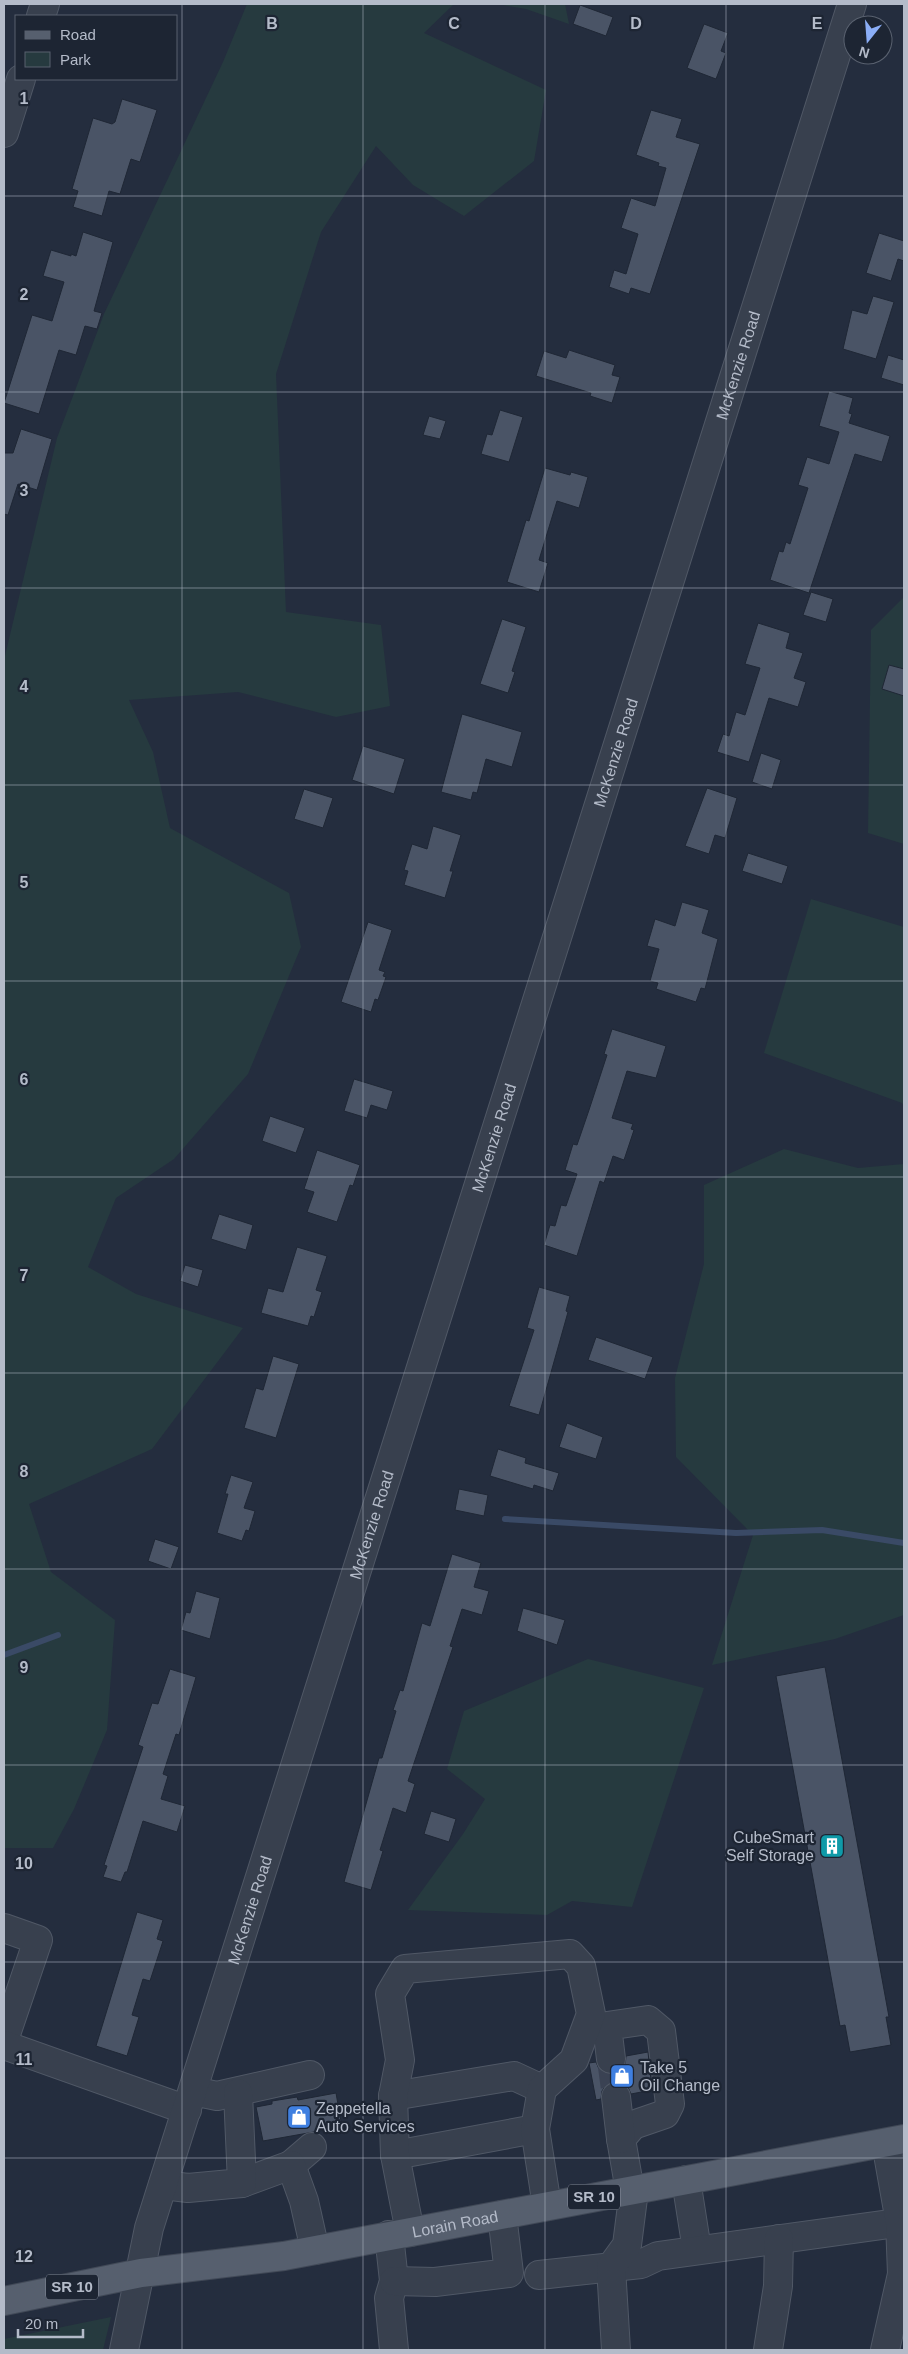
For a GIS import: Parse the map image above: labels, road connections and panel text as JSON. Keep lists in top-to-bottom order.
{
  "streets": {
    "main road": ["SR 10", "Lorain Road"],
    "street": ["McKenzie Road"]
  },
  "crossings": [
    ["McKenzie Road", "Lorain Road"]
  ],
  "places": {
    "building": ["CubeSmart Self Storage"],
    "shop": ["Take 5 Oil Change", "Zeppetella Auto Services"]
  },
  "legend": ["Road", "Park"],
  "scale_bar": "20 m",
  "north": "bottom",
  "grid": {
    "columns": [
      "B",
      "C",
      "D",
      "E"
    ],
    "rows": [
      "1",
      "2",
      "3",
      "4",
      "5",
      "6",
      "7",
      "8",
      "9",
      "10",
      "11",
      "12"
    ]
  }
}
